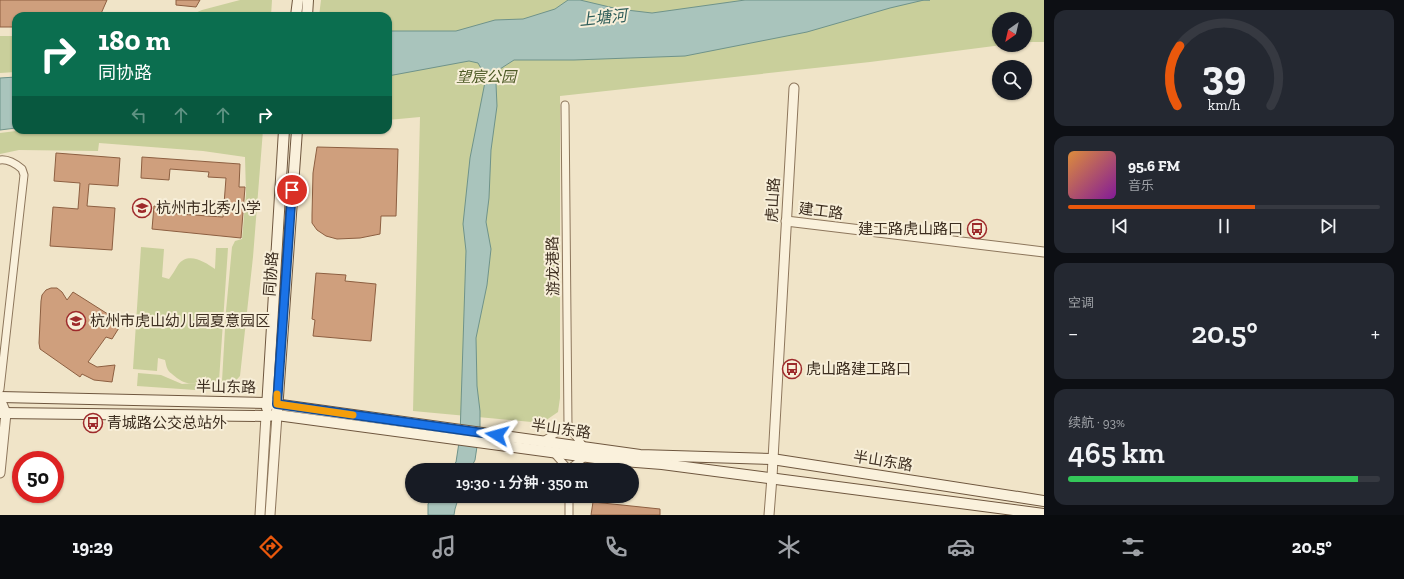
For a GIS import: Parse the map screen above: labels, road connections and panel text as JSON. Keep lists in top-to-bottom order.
{
  "streets": {
    "main road": ["同协路", "半山东路"],
    "street": ["虎山路", "建工路", "游龙港路"]
  },
  "crossings": [
    ["虎山路", "建工路"],
    ["虎山路", "半山东路"],
    ["同协路", "半山东路"]
  ],
  "water": ["上塘河"],
  "parks": ["望宸公园"],
  "places": {
    "school or university": ["杭州市北秀小学", "杭州市虎山幼儿园夏意园区"],
    "bus stop": ["建工路虎山路口", "虎山路建工路口", "青城路公交总站外"]
  },
  "north": "bottom left",
  "page": {
    "turn": ["180 m", "同协路"],
    "song": ["95.6 FM", "音乐"],
    "tile": [
      "空调",
      ["续航 · 93%", "465 km"]
    ],
    "heat": ["−", "20.5°", "+"],
    "limit": "50",
    "trip": "19:30 · 1 分钟 · 350 m",
    "tabs": ["19:29", "20.5°"],
    "gauge": ["39", "km/h"]
  }
}
